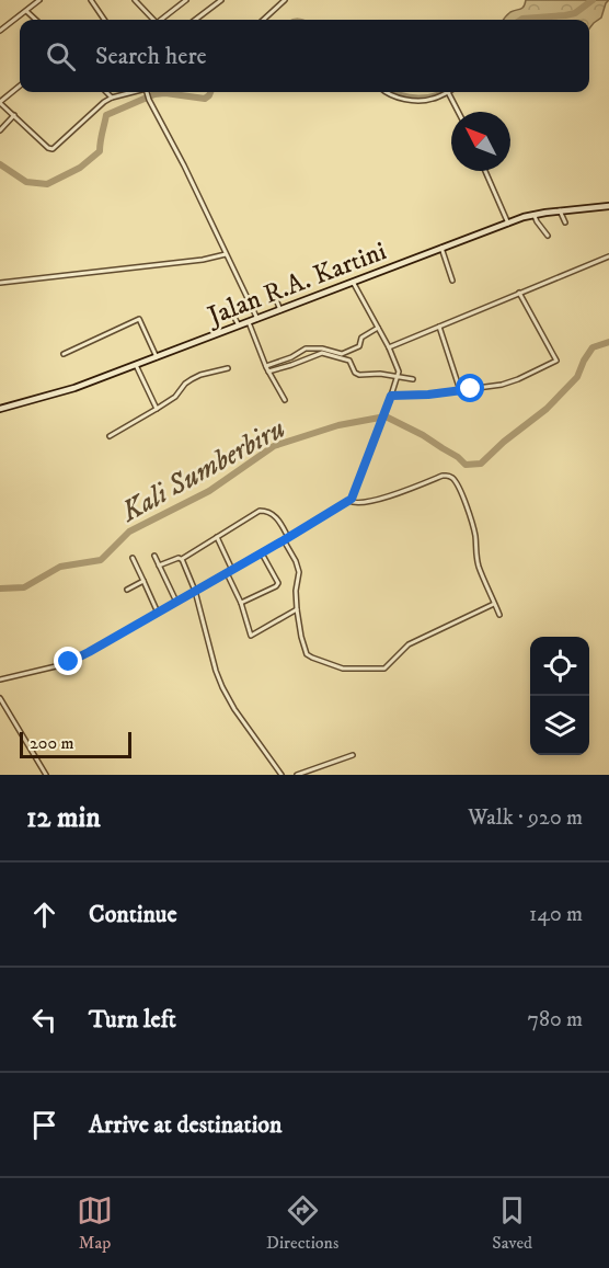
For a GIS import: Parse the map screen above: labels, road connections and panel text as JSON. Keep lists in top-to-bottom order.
{
  "streets": {
    "main road": ["Jalan R.A. Kartini"]
  },
  "water": ["Kali Sumberbiru"],
  "scale_bar": "200 m",
  "north": "top left",
  "page": {
    "search": "Search here",
    "scale": "200 m",
    "heading": ["12 min", "Walk · 920 m"],
    "list": [
      ["Continue", "140 m"],
      ["Turn left", "780 m"],
      "Arrive at destination"
    ],
    "nav": ["Map", "Directions", "Saved"]
  }
}
